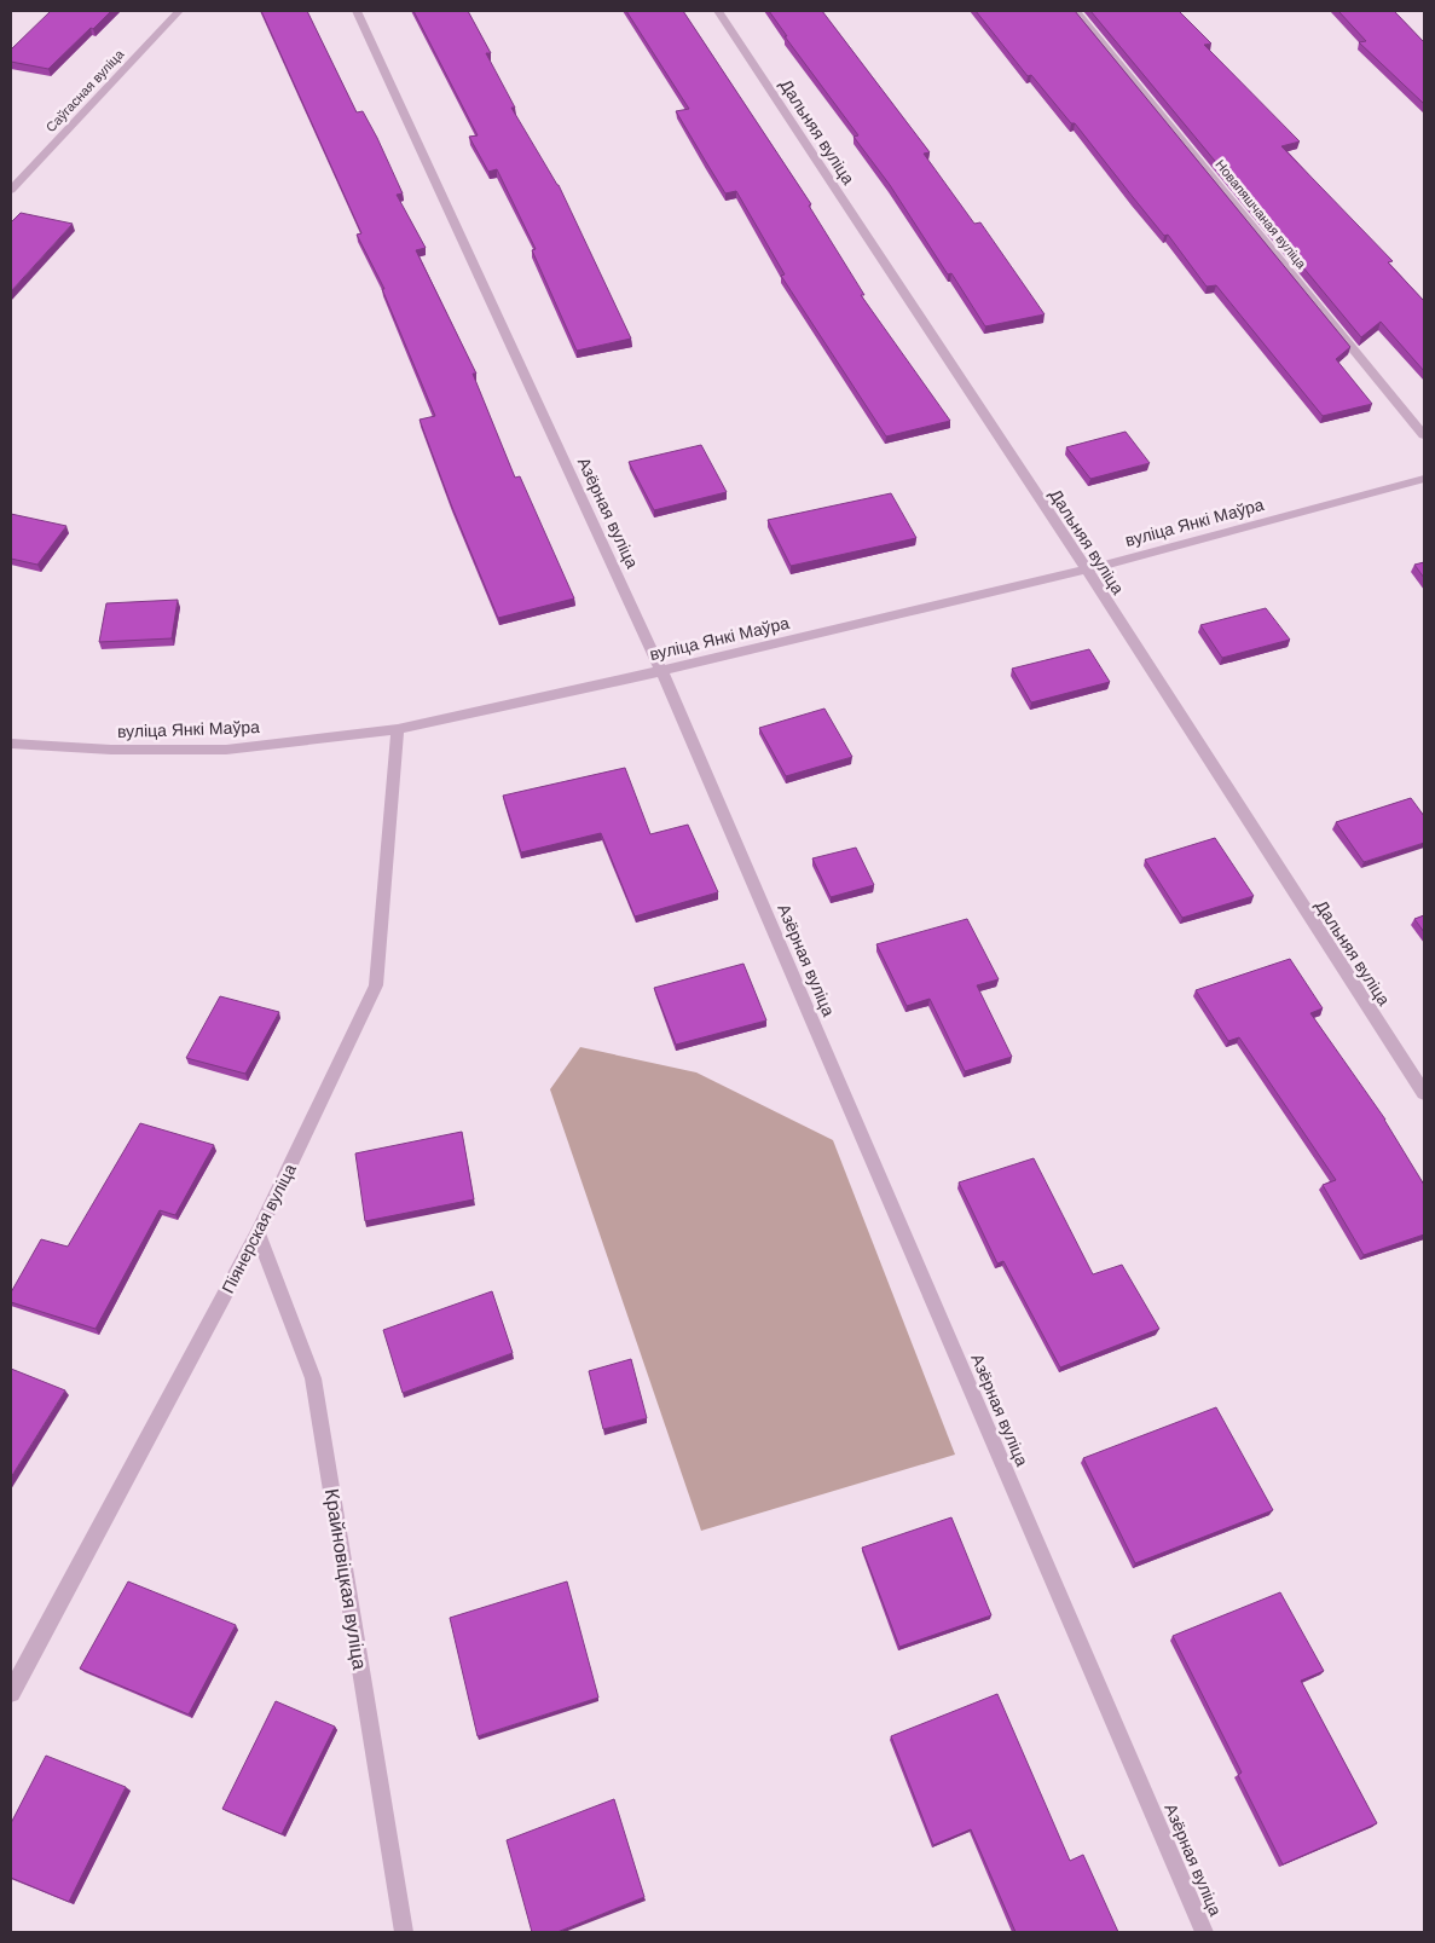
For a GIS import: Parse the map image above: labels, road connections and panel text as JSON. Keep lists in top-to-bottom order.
{
  "streets": {
    "street": [
      "Саўгасная вуліца",
      "Дальняя вуліца",
      "Новапяшчаная вуліца",
      "Азёрная вуліца",
      "вуліца Янкі Маўра",
      "Піянерская вуліца",
      "Крайновіцкая вуліца"
    ]
  },
  "crossings": [
    ["Дальняя вуліца", "вуліца Янкі Маўра"],
    ["Азёрная вуліца", "вуліца Янкі Маўра"],
    ["вуліца Янкі Маўра", "Піянерская вуліца"],
    ["Піянерская вуліца", "Крайновіцкая вуліца"]
  ]
}
